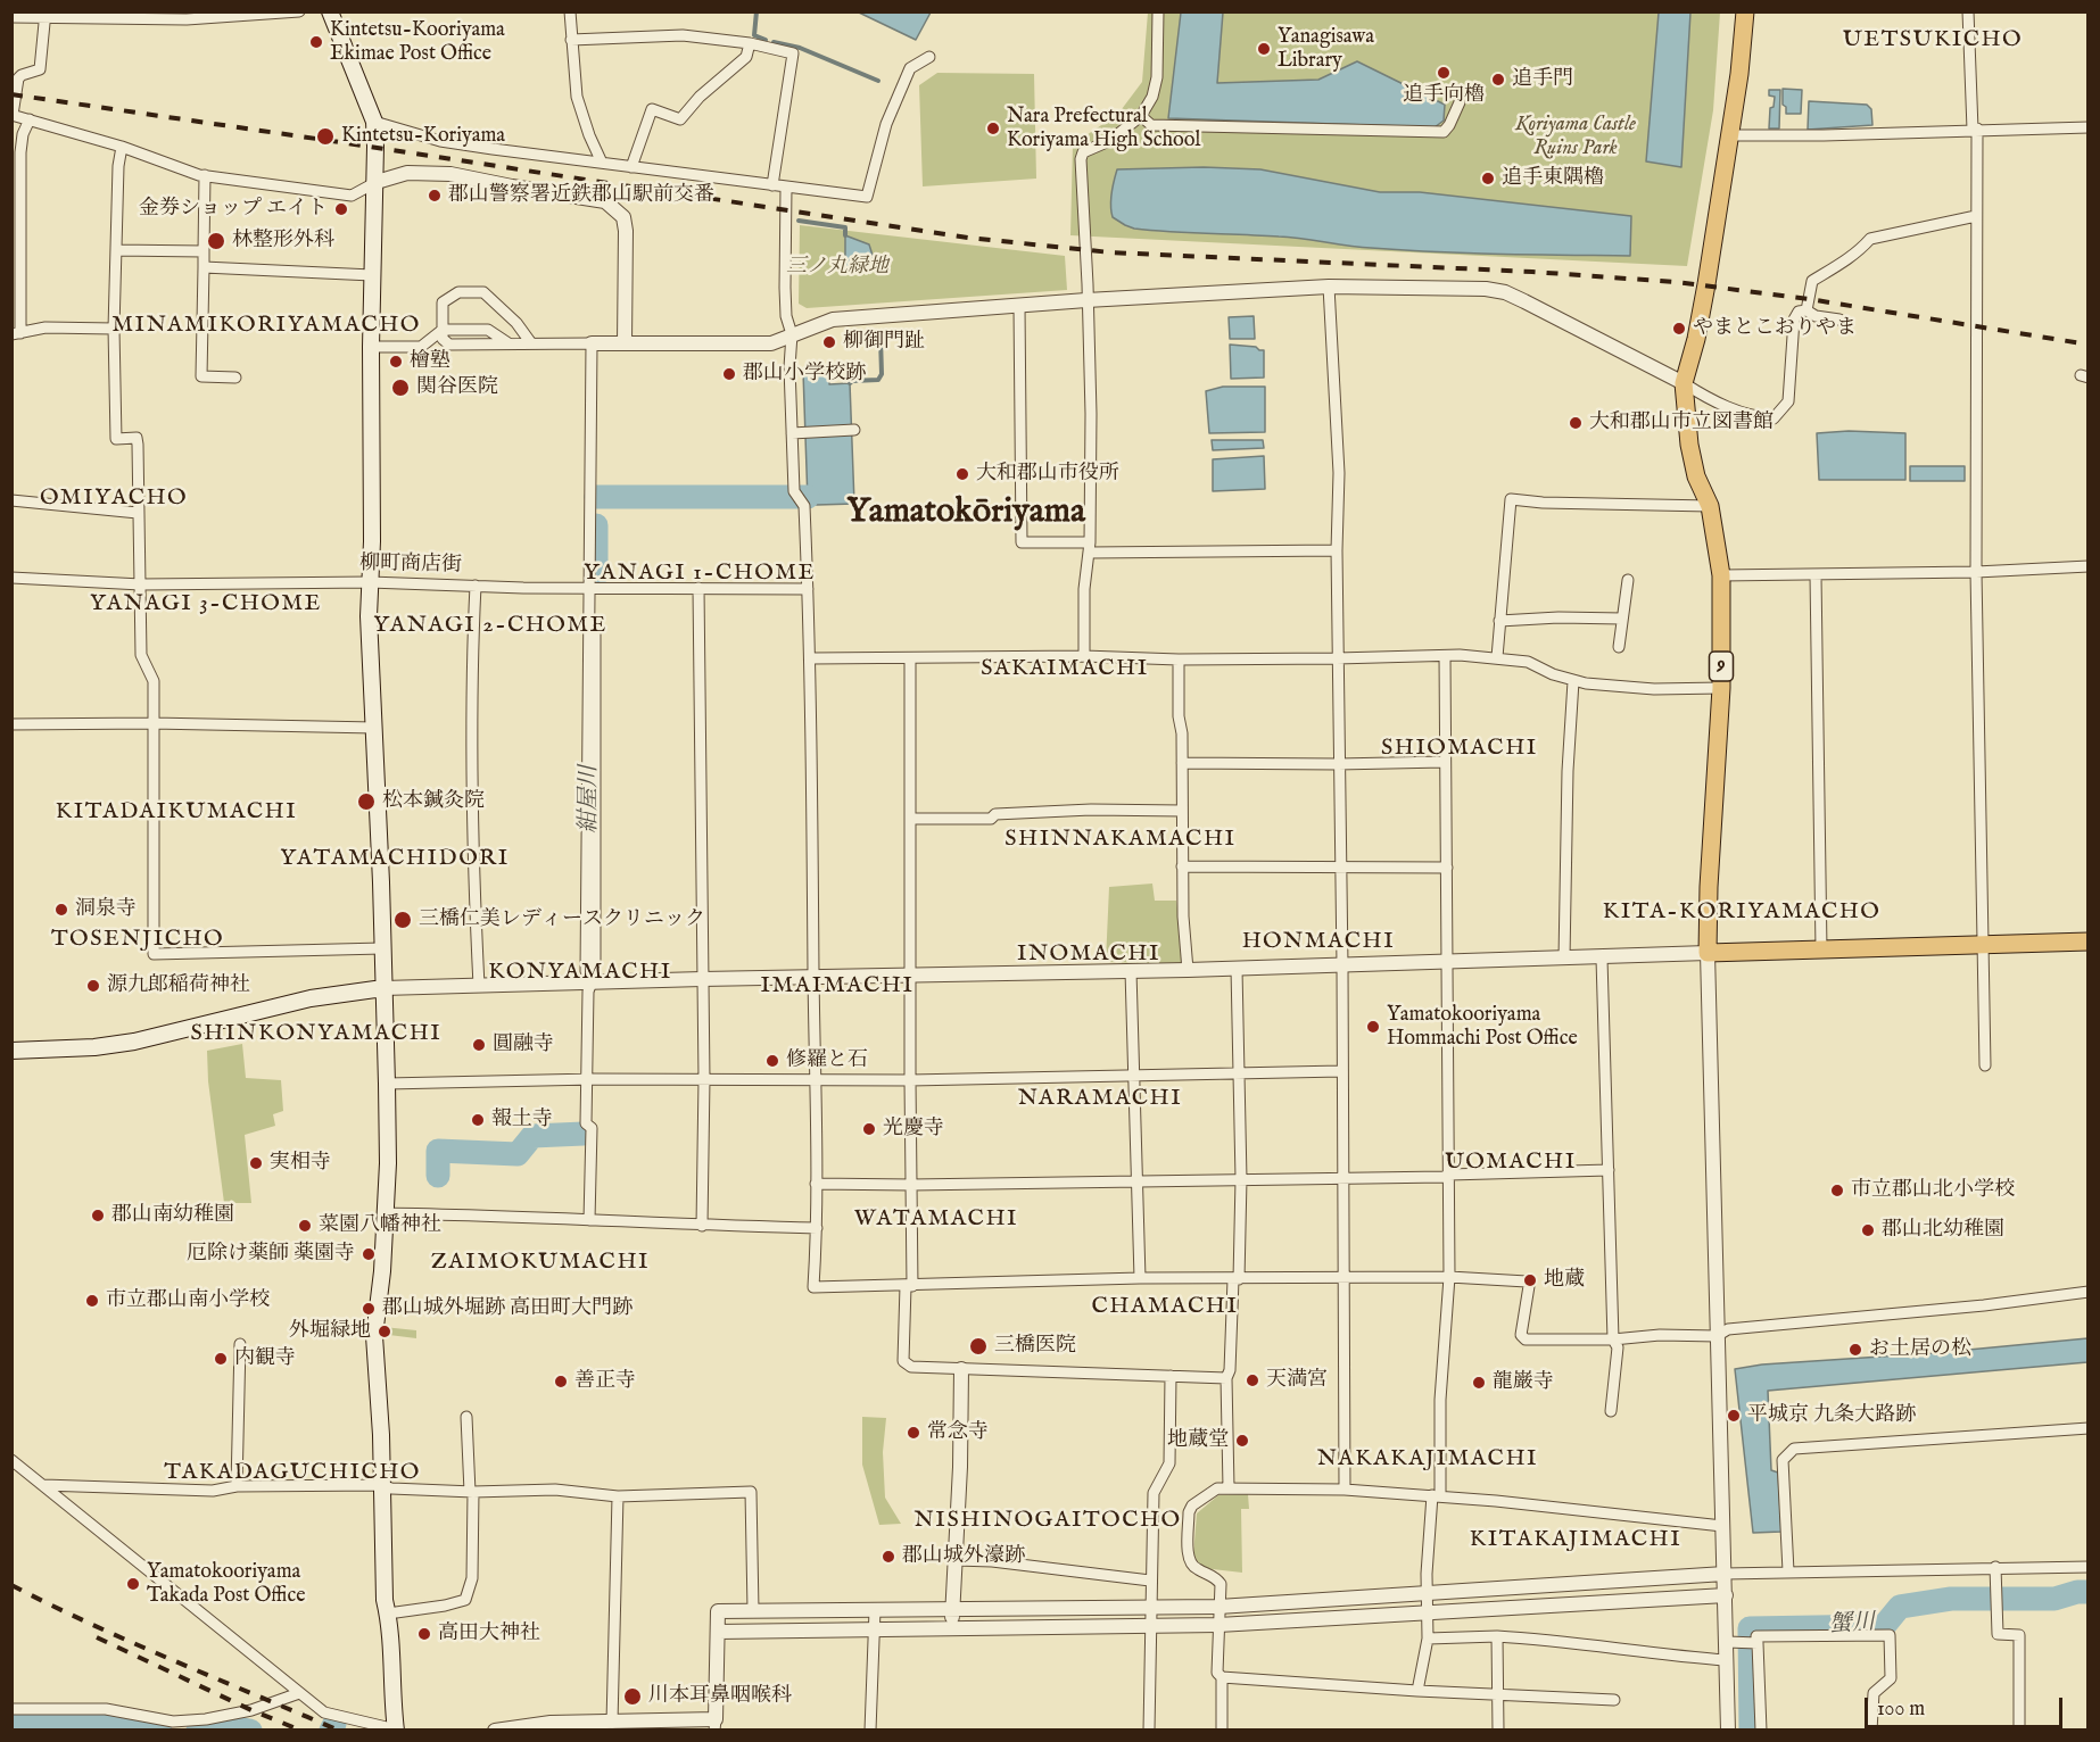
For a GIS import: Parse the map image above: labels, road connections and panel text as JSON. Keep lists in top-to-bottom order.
{
  "streets": {
    "main road": ["9"],
    "street": ["柳町商店街"]
  },
  "districts": [
    "UETSUKICHO",
    "MINAMIKORIYAMACHO",
    "OMIYACHO",
    "Yamatokōriyama",
    "YANAGI 1-CHOME",
    "YANAGI 3-CHOME",
    "YANAGI 2-CHOME",
    "SAKAIMACHI",
    "SHIOMACHI",
    "KITADAIKUMACHI",
    "SHINNAKAMACHI",
    "YATAMACHIDORI",
    "KITA-KORIYAMACHO",
    "TOSENJICHO",
    "HONMACHI",
    "INOMACHI",
    "KONYAMACHI",
    "IMAIMACHI",
    "SHINKONYAMACHI",
    "NARAMACHI",
    "UOMACHI",
    "WATAMACHI",
    "ZAIMOKUMACHI",
    "CHAMACHI",
    "NAKAKAJIMACHI",
    "TAKADAGUCHICHO",
    "NISHINOGAITOCHO",
    "KITAKAJIMACHI"
  ],
  "water": ["紺屋川", "蟹川"],
  "parks": ["Koriyama Castle Ruins Park", "三ノ丸緑地"],
  "places": [
    "Kintetsu-Kooriyama Ekimae Post Office",
    "Yanagisawa Library",
    "追手向櫓",
    "追手門",
    "Nara Prefectural Koriyama High School",
    "Kintetsu-Koriyama",
    "追手東隅櫓",
    "郡山警察署近鉄郡山駅前交番",
    "金券ショップ エイト",
    "林整形外科",
    "やまとこおりやま",
    "柳御門趾",
    "檜塾",
    "郡山小学校跡",
    "関谷医院",
    "大和郡山市立図書館",
    "大和郡山市役所",
    "松本鍼灸院",
    "洞泉寺",
    "三橋仁美レディースクリニック",
    "源九郎稲荷神社",
    "Yamatokooriyama Hommachi Post Office",
    "圓融寺",
    "修羅と石",
    "報土寺",
    "光慶寺",
    "実相寺",
    "市立郡山北小学校",
    "郡山南幼稚園",
    "菜園八幡神社",
    "郡山北幼稚園",
    "厄除け薬師 薬園寺",
    "地蔵",
    "市立郡山南小学校",
    "郡山城外堀跡 高田町大門跡",
    "外堀緑地",
    "三橋医院",
    "お土居の松",
    "内観寺",
    "天満宮",
    "善正寺",
    "龍巌寺",
    "平城京 九条大路跡",
    "常念寺",
    "地蔵堂",
    "郡山城外濠跡",
    "Yamatokooriyama Takada Post Office",
    "高田大神社",
    "川本耳鼻咽喉科"
  ],
  "scale_bar": "100 m"
}
